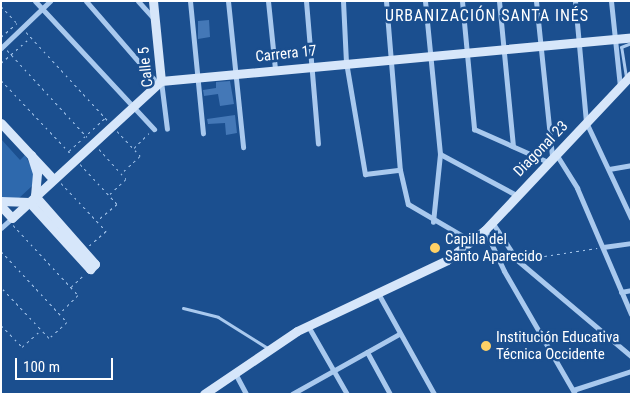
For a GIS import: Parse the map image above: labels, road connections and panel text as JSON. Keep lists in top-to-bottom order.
{
  "streets": {
    "street": ["Carrera 17", "Calle 5", "Diagonal 23"]
  },
  "crossings": [
    ["Carrera 17", "Calle 5"]
  ],
  "districts": ["URBANIZACIÓN SANTA INÉS"],
  "places": ["Capilla del Santo Aparecido", "Institución Educativa Técnica Occidente"],
  "scale_bar": "100 m"
}
